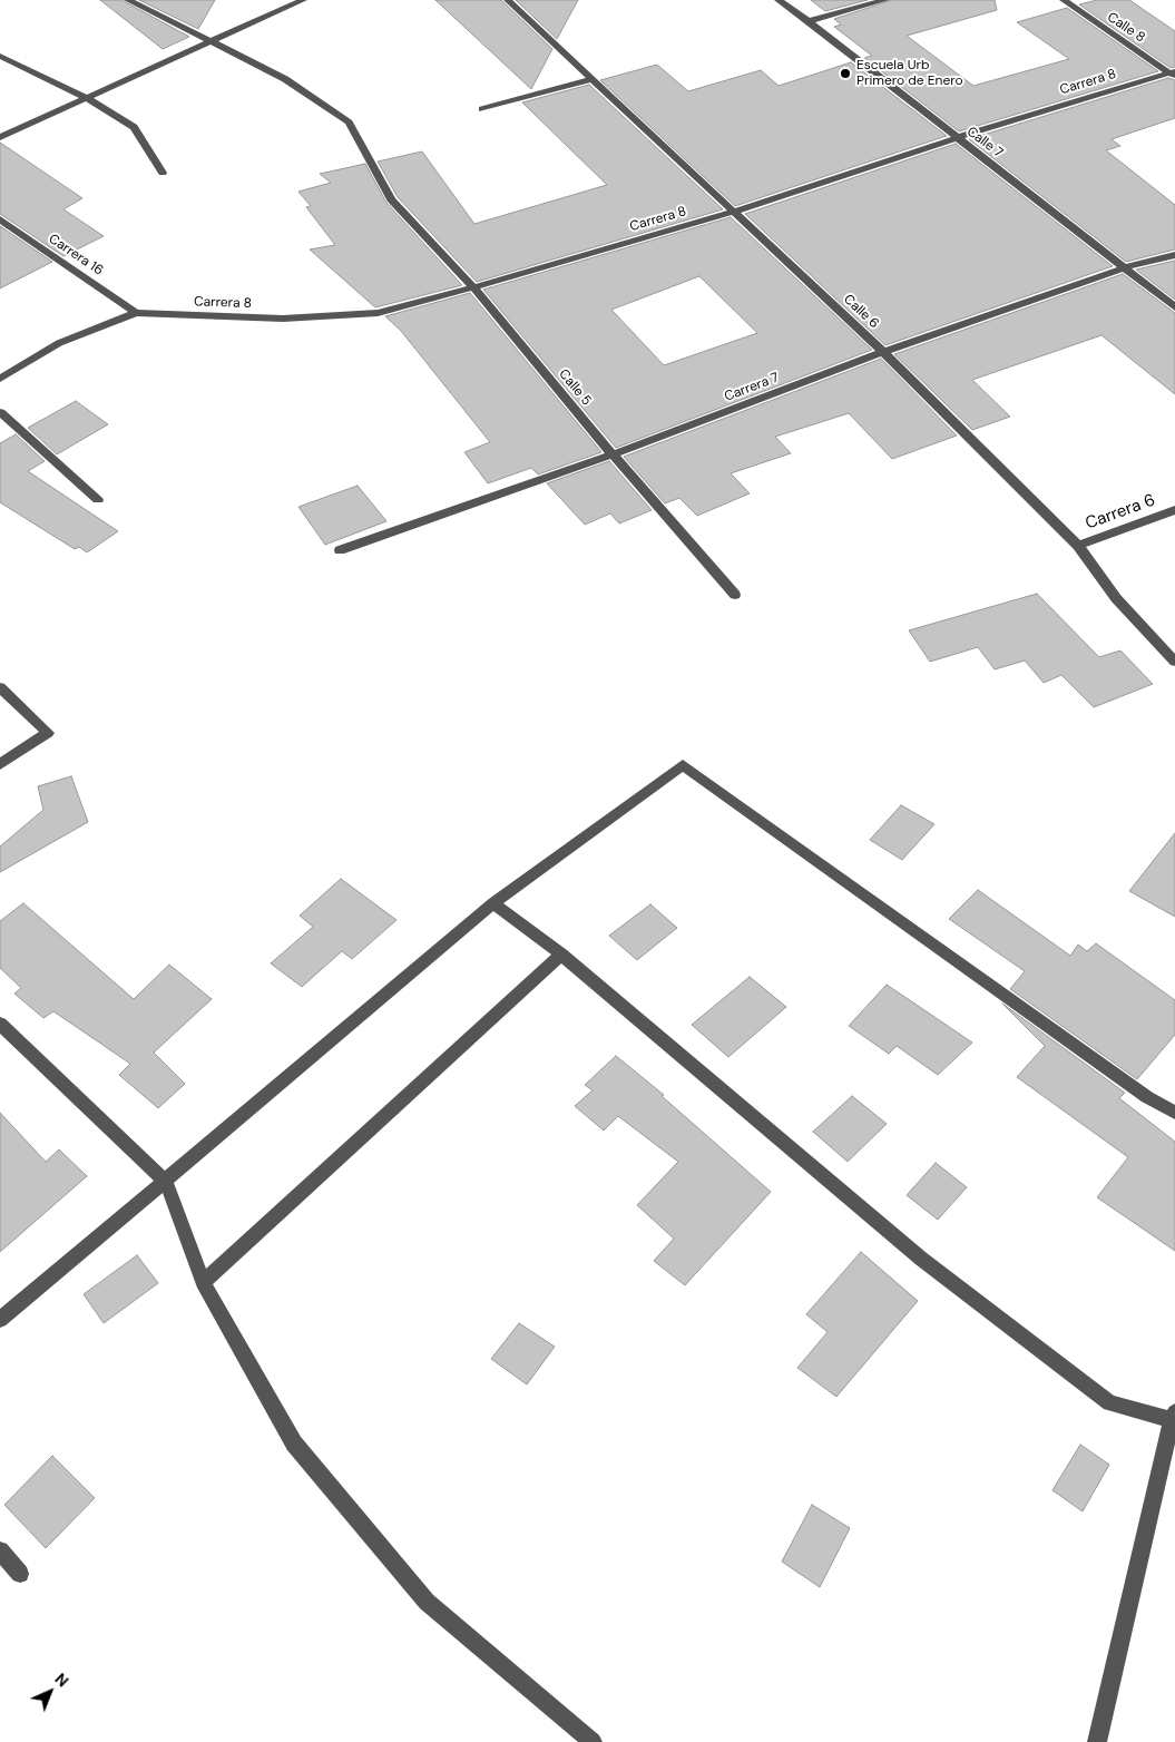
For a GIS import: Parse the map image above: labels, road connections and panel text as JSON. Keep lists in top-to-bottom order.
{
  "streets": {
    "street": [
      "Calle 8",
      "Carrera 8",
      "Calle 7",
      "Carrera 16",
      "Calle 6",
      "Calle 5",
      "Carrera 7",
      "Carrera 6"
    ]
  },
  "crossings": [
    ["Calle 8", "Carrera 8"],
    ["Carrera 8", "Calle 7"],
    ["Carrera 8", "Carrera 16"],
    ["Carrera 8", "Calle 6"],
    ["Carrera 8", "Calle 5"],
    ["Calle 7", "Carrera 7"],
    ["Calle 6", "Carrera 7"],
    ["Calle 6", "Carrera 6"],
    ["Calle 5", "Carrera 7"]
  ],
  "places": ["Escuela Urb Primero de Enero"],
  "north": "top right"
}
